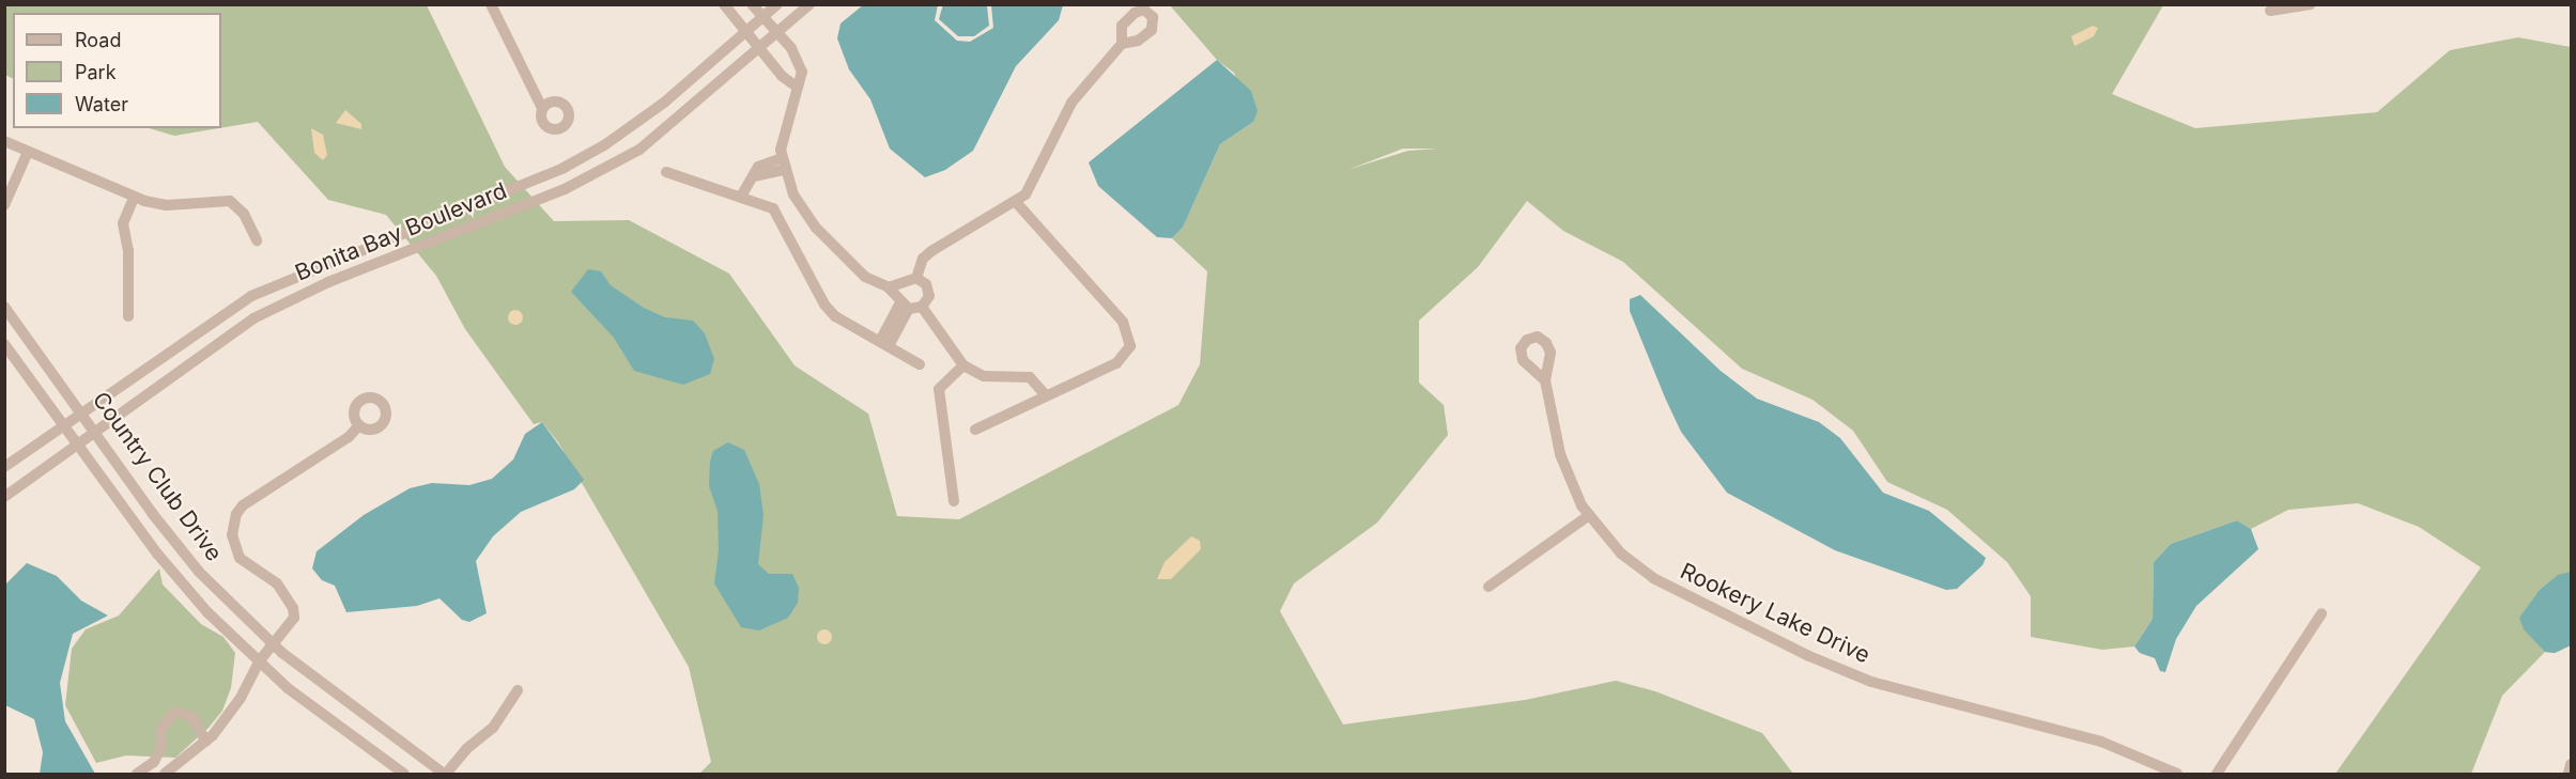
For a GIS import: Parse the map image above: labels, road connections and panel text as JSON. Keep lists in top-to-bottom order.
{
  "streets": {
    "street": ["Bonita Bay Boulevard", "Country Club Drive", "Rookery Lake Drive"]
  },
  "crossings": [
    ["Bonita Bay Boulevard", "Country Club Drive"]
  ],
  "legend": ["Road", "Park", "Water"]
}
